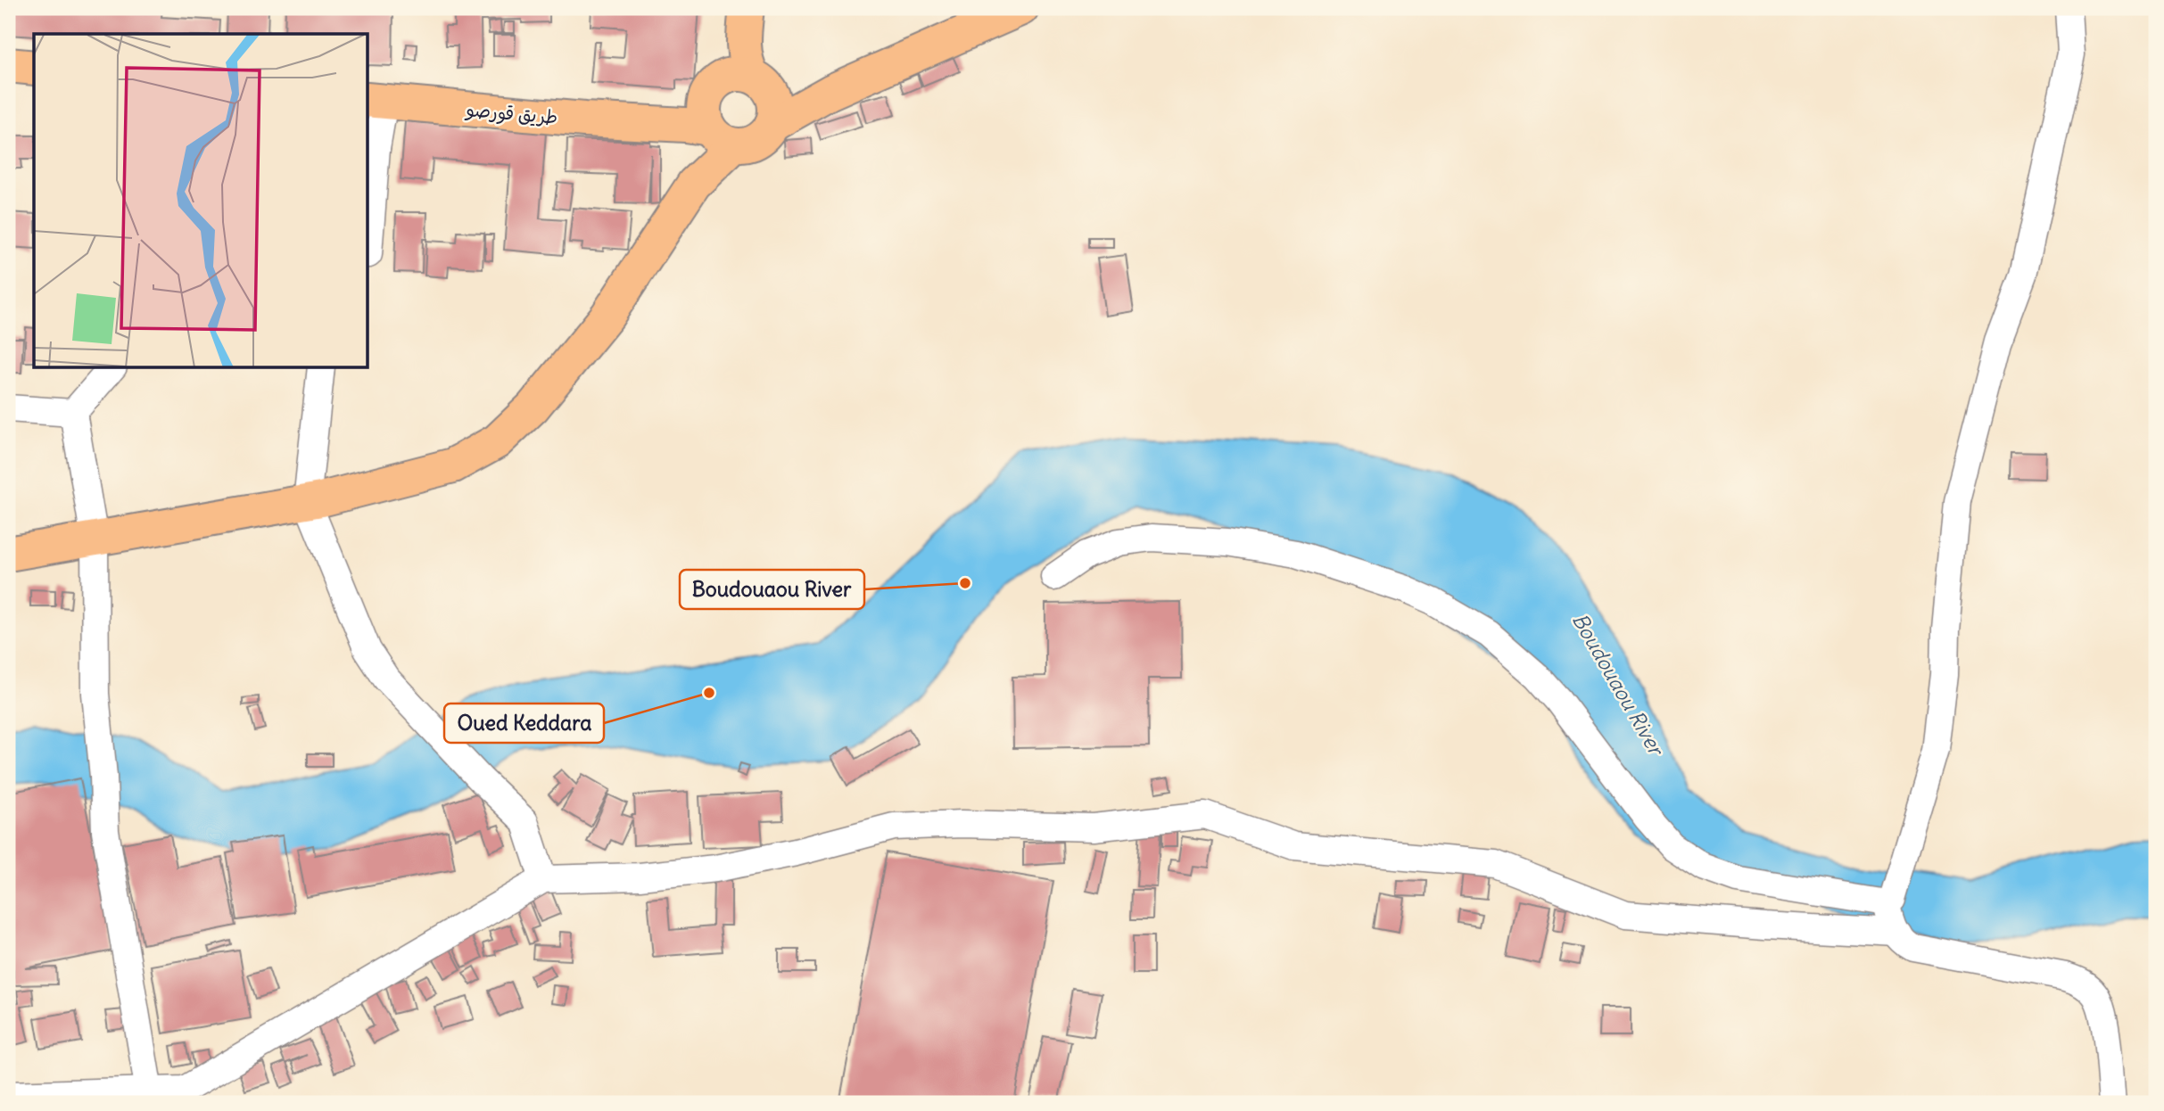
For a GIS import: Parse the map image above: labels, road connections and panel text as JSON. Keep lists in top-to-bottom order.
{
  "streets": {
    "main road": ["طريق قورصو"]
  },
  "water": ["Boudouaou River"],
  "places": ["Boudouaou River", "Oued Keddara"]
}
